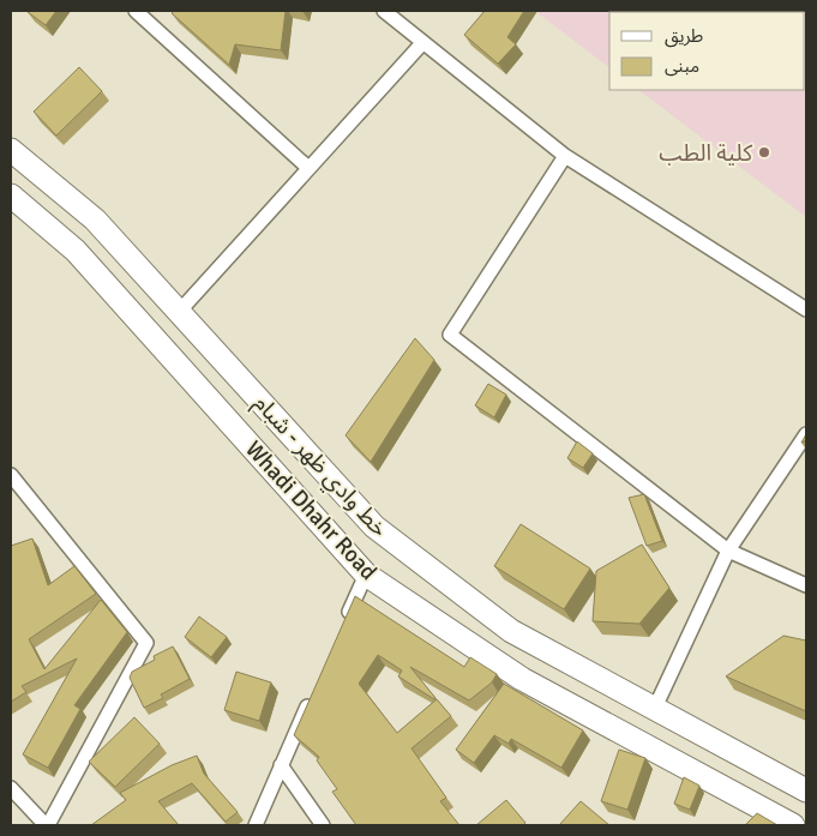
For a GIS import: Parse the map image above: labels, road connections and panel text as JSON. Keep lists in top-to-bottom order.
{
  "streets": {
    "main road": ["خط وادي ظهر - شبام", "Whadi Dhahr Road"]
  },
  "places": ["كلية الطب"],
  "legend": ["طريق", "مبنى"]
}
